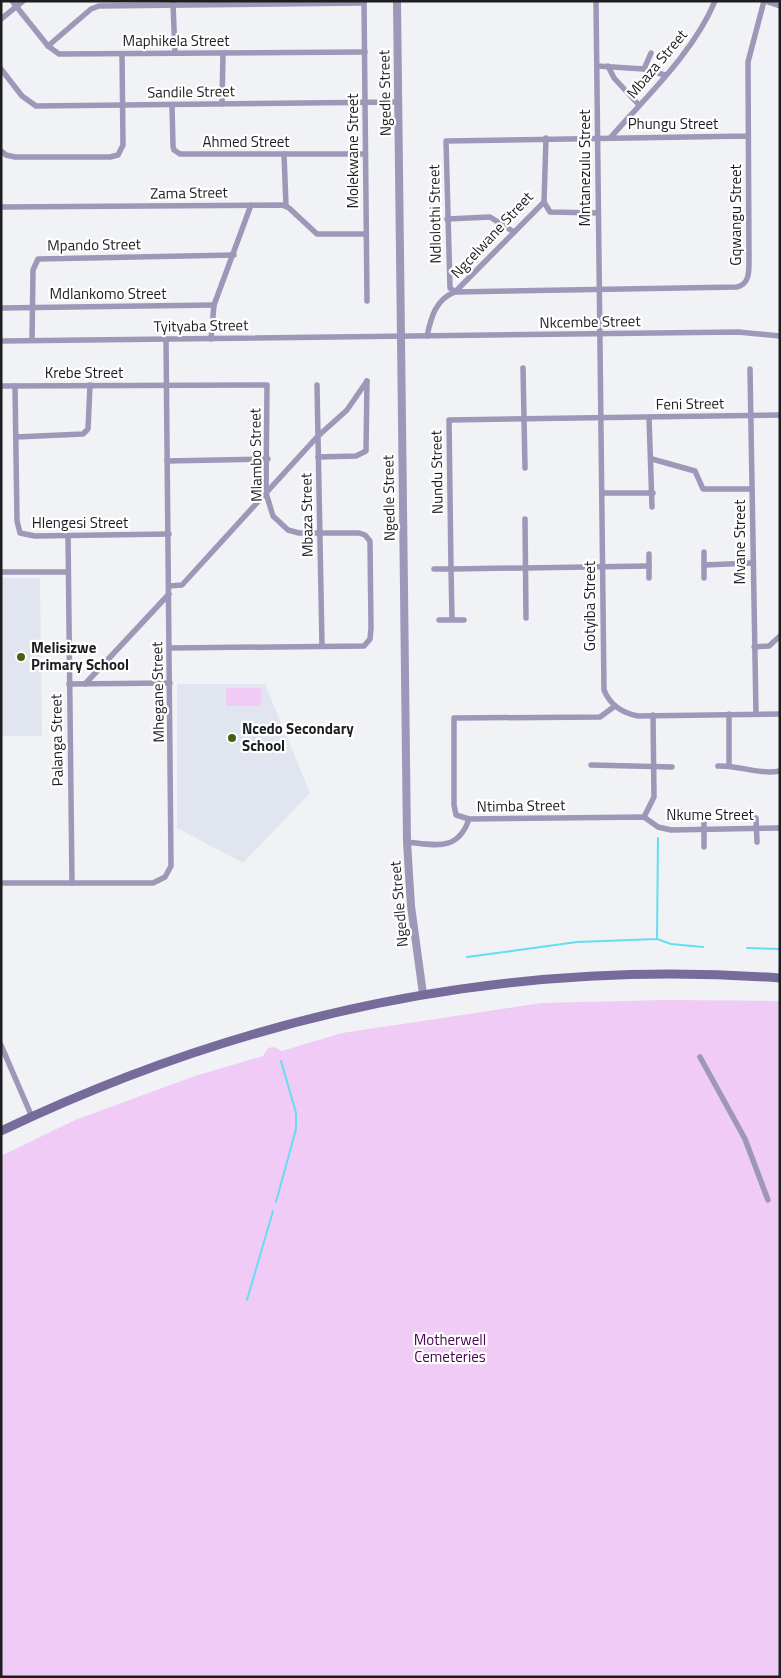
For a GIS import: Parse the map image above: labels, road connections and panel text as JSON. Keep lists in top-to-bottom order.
{
  "streets": {
    "street": [
      "Maphikela Street",
      "Mbaza Street",
      "Sandile Street",
      "Ngedle Street",
      "Phungu Street",
      "Ahmed Street",
      "Molekwane Street",
      "Mntanezulu Street",
      "Zama Street",
      "Ndlolothi Street",
      "Gqwangu Street",
      "Ngcelwane Street",
      "Mpando Street",
      "Mdlankomo Street",
      "Nkcembe Street",
      "Tyityaba Street",
      "Krebe Street",
      "Feni Street",
      "Mlambo Street",
      "Nundu Street",
      "Hlengesi Street",
      "Mvane Street",
      "Gotyiba Street",
      "Mhegane Street",
      "Palanga Street",
      "Ntimba Street",
      "Nkume Street"
    ]
  },
  "crossings": [
    ["Maphikela Street", "Molekwane Street"],
    ["Mbaza Street", "Phungu Street"],
    ["Mbaza Street", "Mlambo Street"],
    ["Sandile Street", "Ngedle Street"],
    ["Sandile Street", "Ahmed Street"],
    ["Sandile Street", "Molekwane Street"],
    ["Ngedle Street", "Nkcembe Street"],
    ["Ngedle Street", "Tyityaba Street"],
    ["Phungu Street", "Mntanezulu Street"],
    ["Phungu Street", "Ndlolothi Street"],
    ["Phungu Street", "Gqwangu Street"],
    ["Ahmed Street", "Molekwane Street"],
    ["Mntanezulu Street", "Ndlolothi Street"],
    ["Mntanezulu Street", "Gqwangu Street"],
    ["Mntanezulu Street", "Nkcembe Street"],
    ["Mntanezulu Street", "Gotyiba Street"],
    ["Ndlolothi Street", "Ngcelwane Street"],
    ["Ngcelwane Street", "Nkcembe Street"],
    ["Mpando Street", "Mdlankomo Street"],
    ["Mpando Street", "Tyityaba Street"],
    ["Nkcembe Street", "Tyityaba Street"],
    ["Nkcembe Street", "Gotyiba Street"],
    ["Tyityaba Street", "Mhegane Street"],
    ["Krebe Street", "Mlambo Street"],
    ["Krebe Street", "Hlengesi Street"],
    ["Krebe Street", "Mhegane Street"],
    ["Feni Street", "Nundu Street"],
    ["Feni Street", "Mvane Street"],
    ["Feni Street", "Gotyiba Street"],
    ["Mlambo Street", "Mhegane Street"],
    ["Nundu Street", "Gotyiba Street"],
    ["Hlengesi Street", "Mhegane Street"],
    ["Hlengesi Street", "Palanga Street"],
    ["Gotyiba Street", "Ntimba Street"],
    ["Mhegane Street", "Palanga Street"],
    ["Ntimba Street", "Nkume Street"]
  ],
  "parks": ["Motherwell Cemeteries"],
  "places": ["Melisizwe Primary School", "Ncedo Secondary School"]
}
